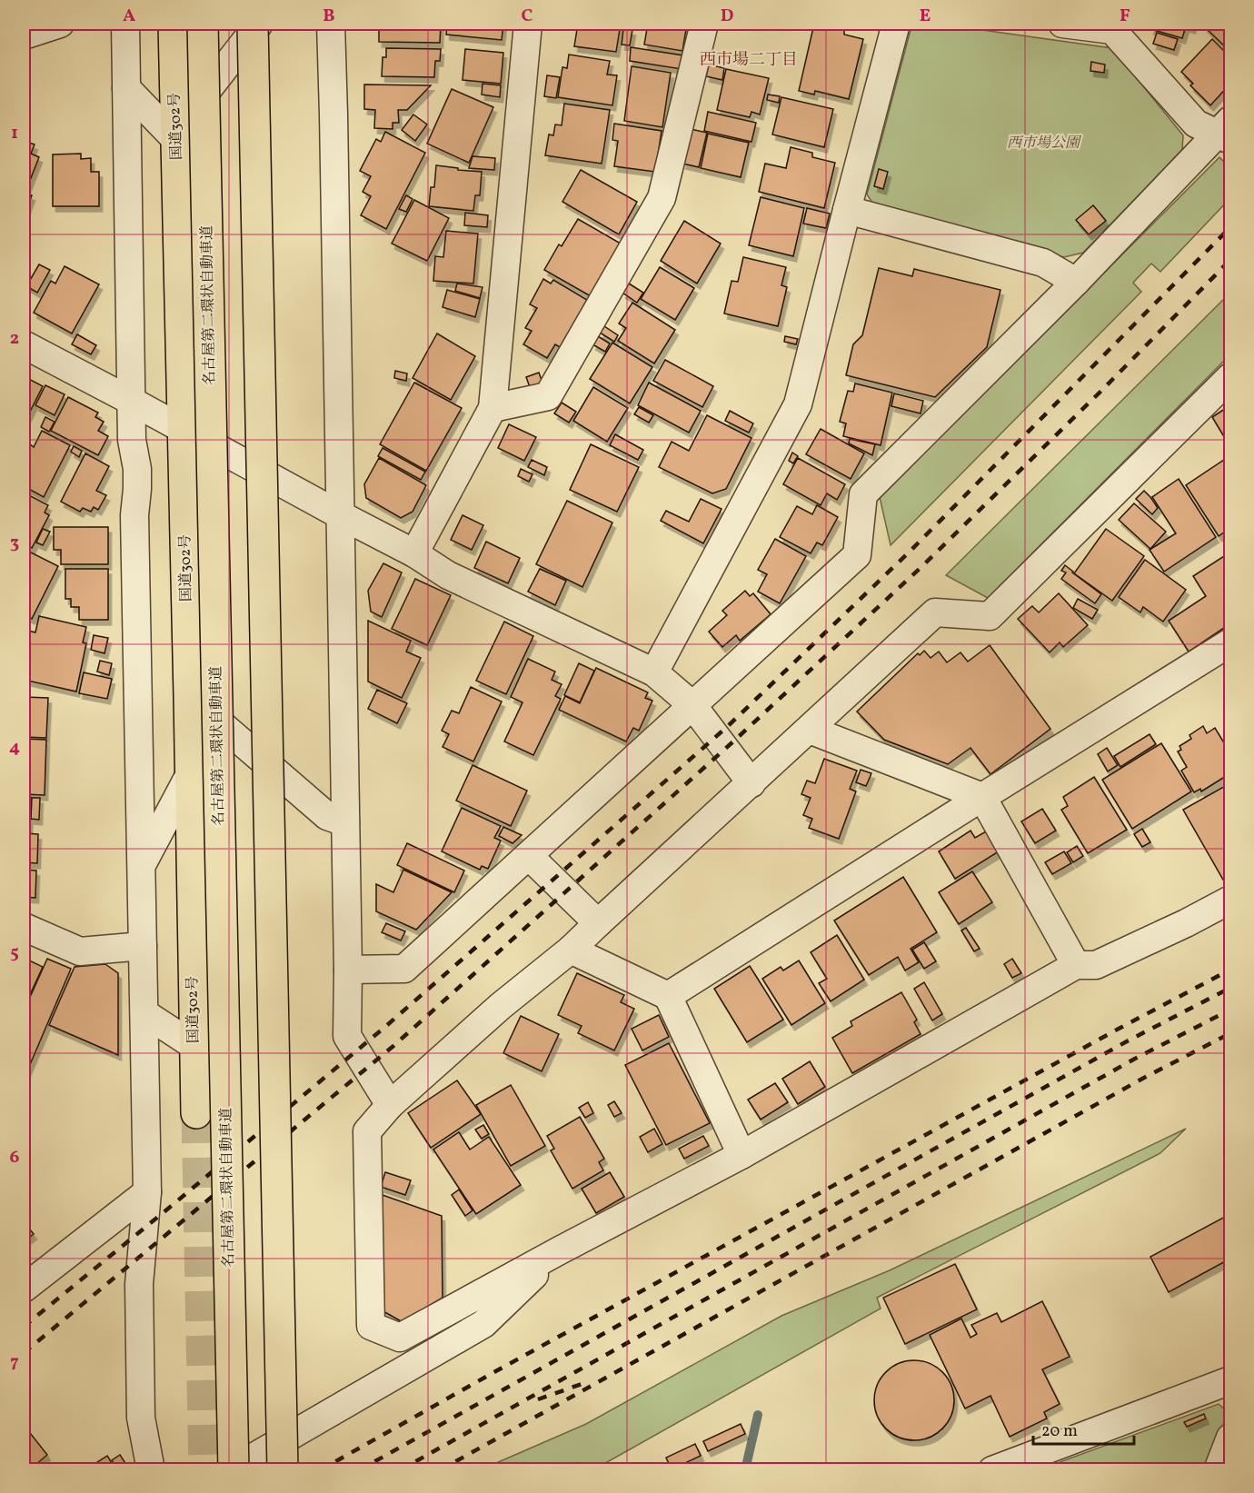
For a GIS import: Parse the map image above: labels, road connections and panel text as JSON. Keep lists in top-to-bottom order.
{
  "streets": {
    "highway": ["国道302号", "名古屋第二環状自動車道"]
  },
  "districts": ["西市場二丁目"],
  "parks": ["西市場公園"],
  "scale_bar": "20 m",
  "grid": {
    "columns": [
      "A",
      "B",
      "C",
      "D",
      "E",
      "F"
    ],
    "rows": [
      "1",
      "2",
      "3",
      "4",
      "5",
      "6",
      "7"
    ]
  }
}
